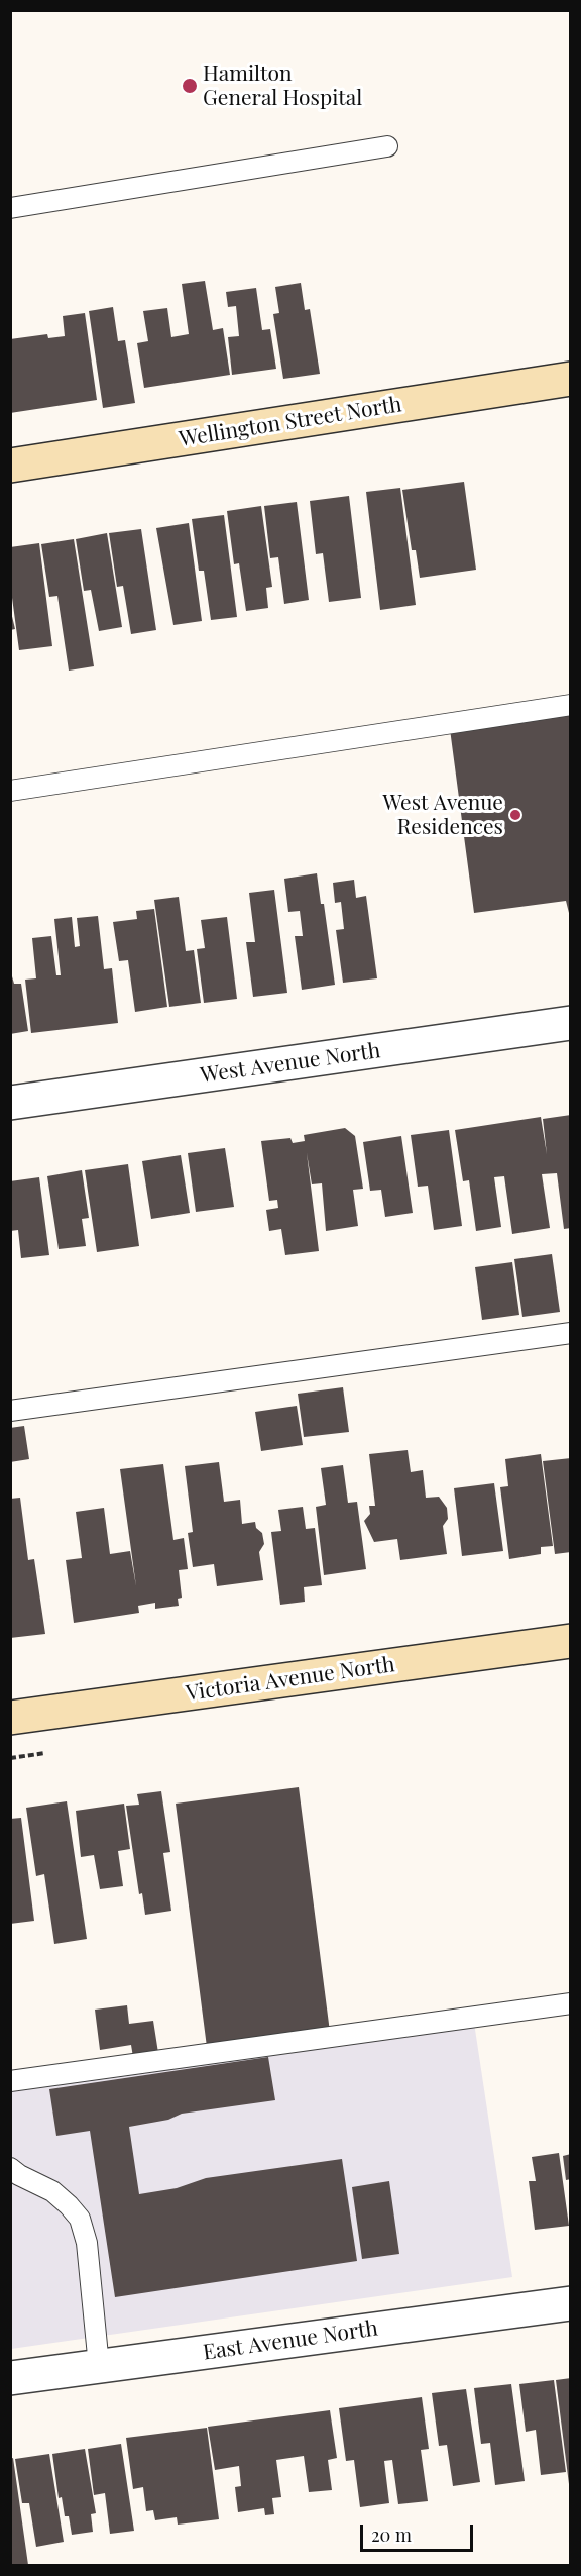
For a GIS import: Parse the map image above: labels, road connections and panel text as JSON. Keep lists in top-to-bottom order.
{
  "streets": {
    "main road": ["Wellington Street North", "Victoria Avenue North"],
    "street": ["West Avenue North", "East Avenue North"]
  },
  "places": ["Hamilton General Hospital", "West Avenue Residences"],
  "scale_bar": "20 m"
}
